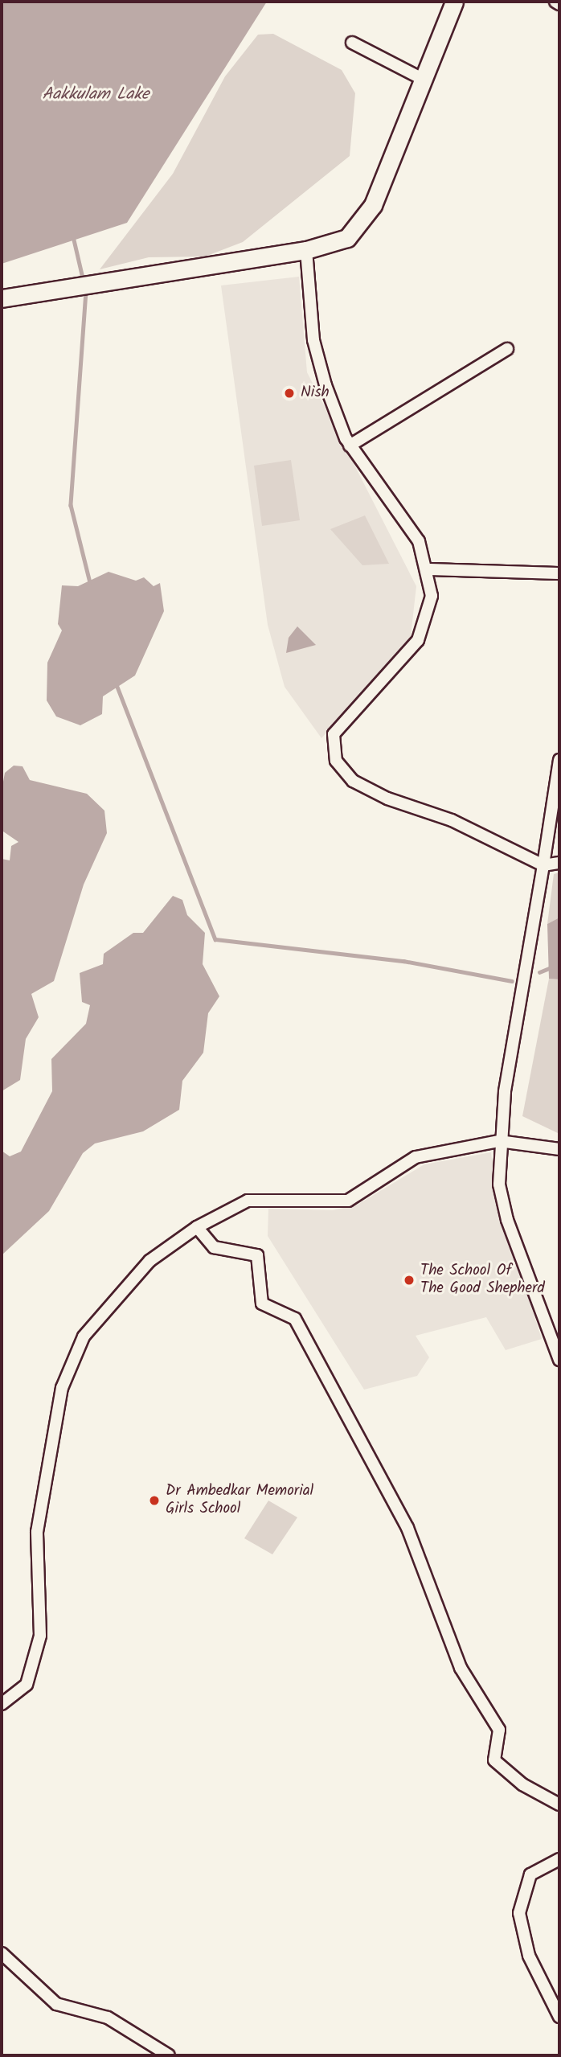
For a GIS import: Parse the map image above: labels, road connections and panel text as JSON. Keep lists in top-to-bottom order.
{
  "water": ["Aakkulam Lake"],
  "places": ["Nish", "The School Of The Good Shepherd", "Dr Ambedkar Memorial Girls School"]
}
